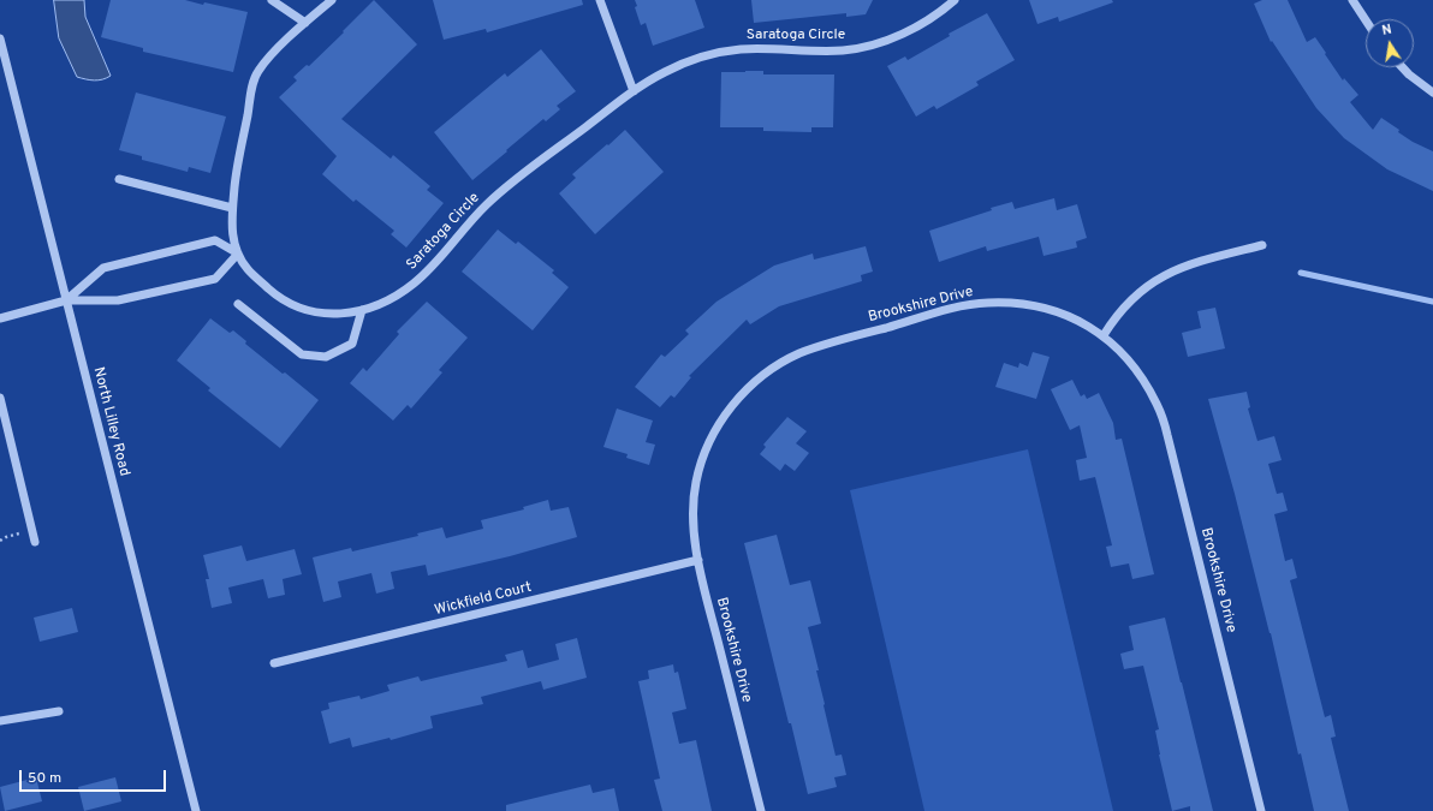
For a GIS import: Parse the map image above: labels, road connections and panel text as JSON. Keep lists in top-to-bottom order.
{
  "streets": {
    "street": [
      "Saratoga Circle",
      "Brookshire Drive",
      "North Lilley Road",
      "Wickfield Court"
    ]
  },
  "crossings": [
    ["Saratoga Circle", "North Lilley Road"],
    ["Brookshire Drive", "Wickfield Court"]
  ],
  "scale_bar": "50 m",
  "north": "top"
}
